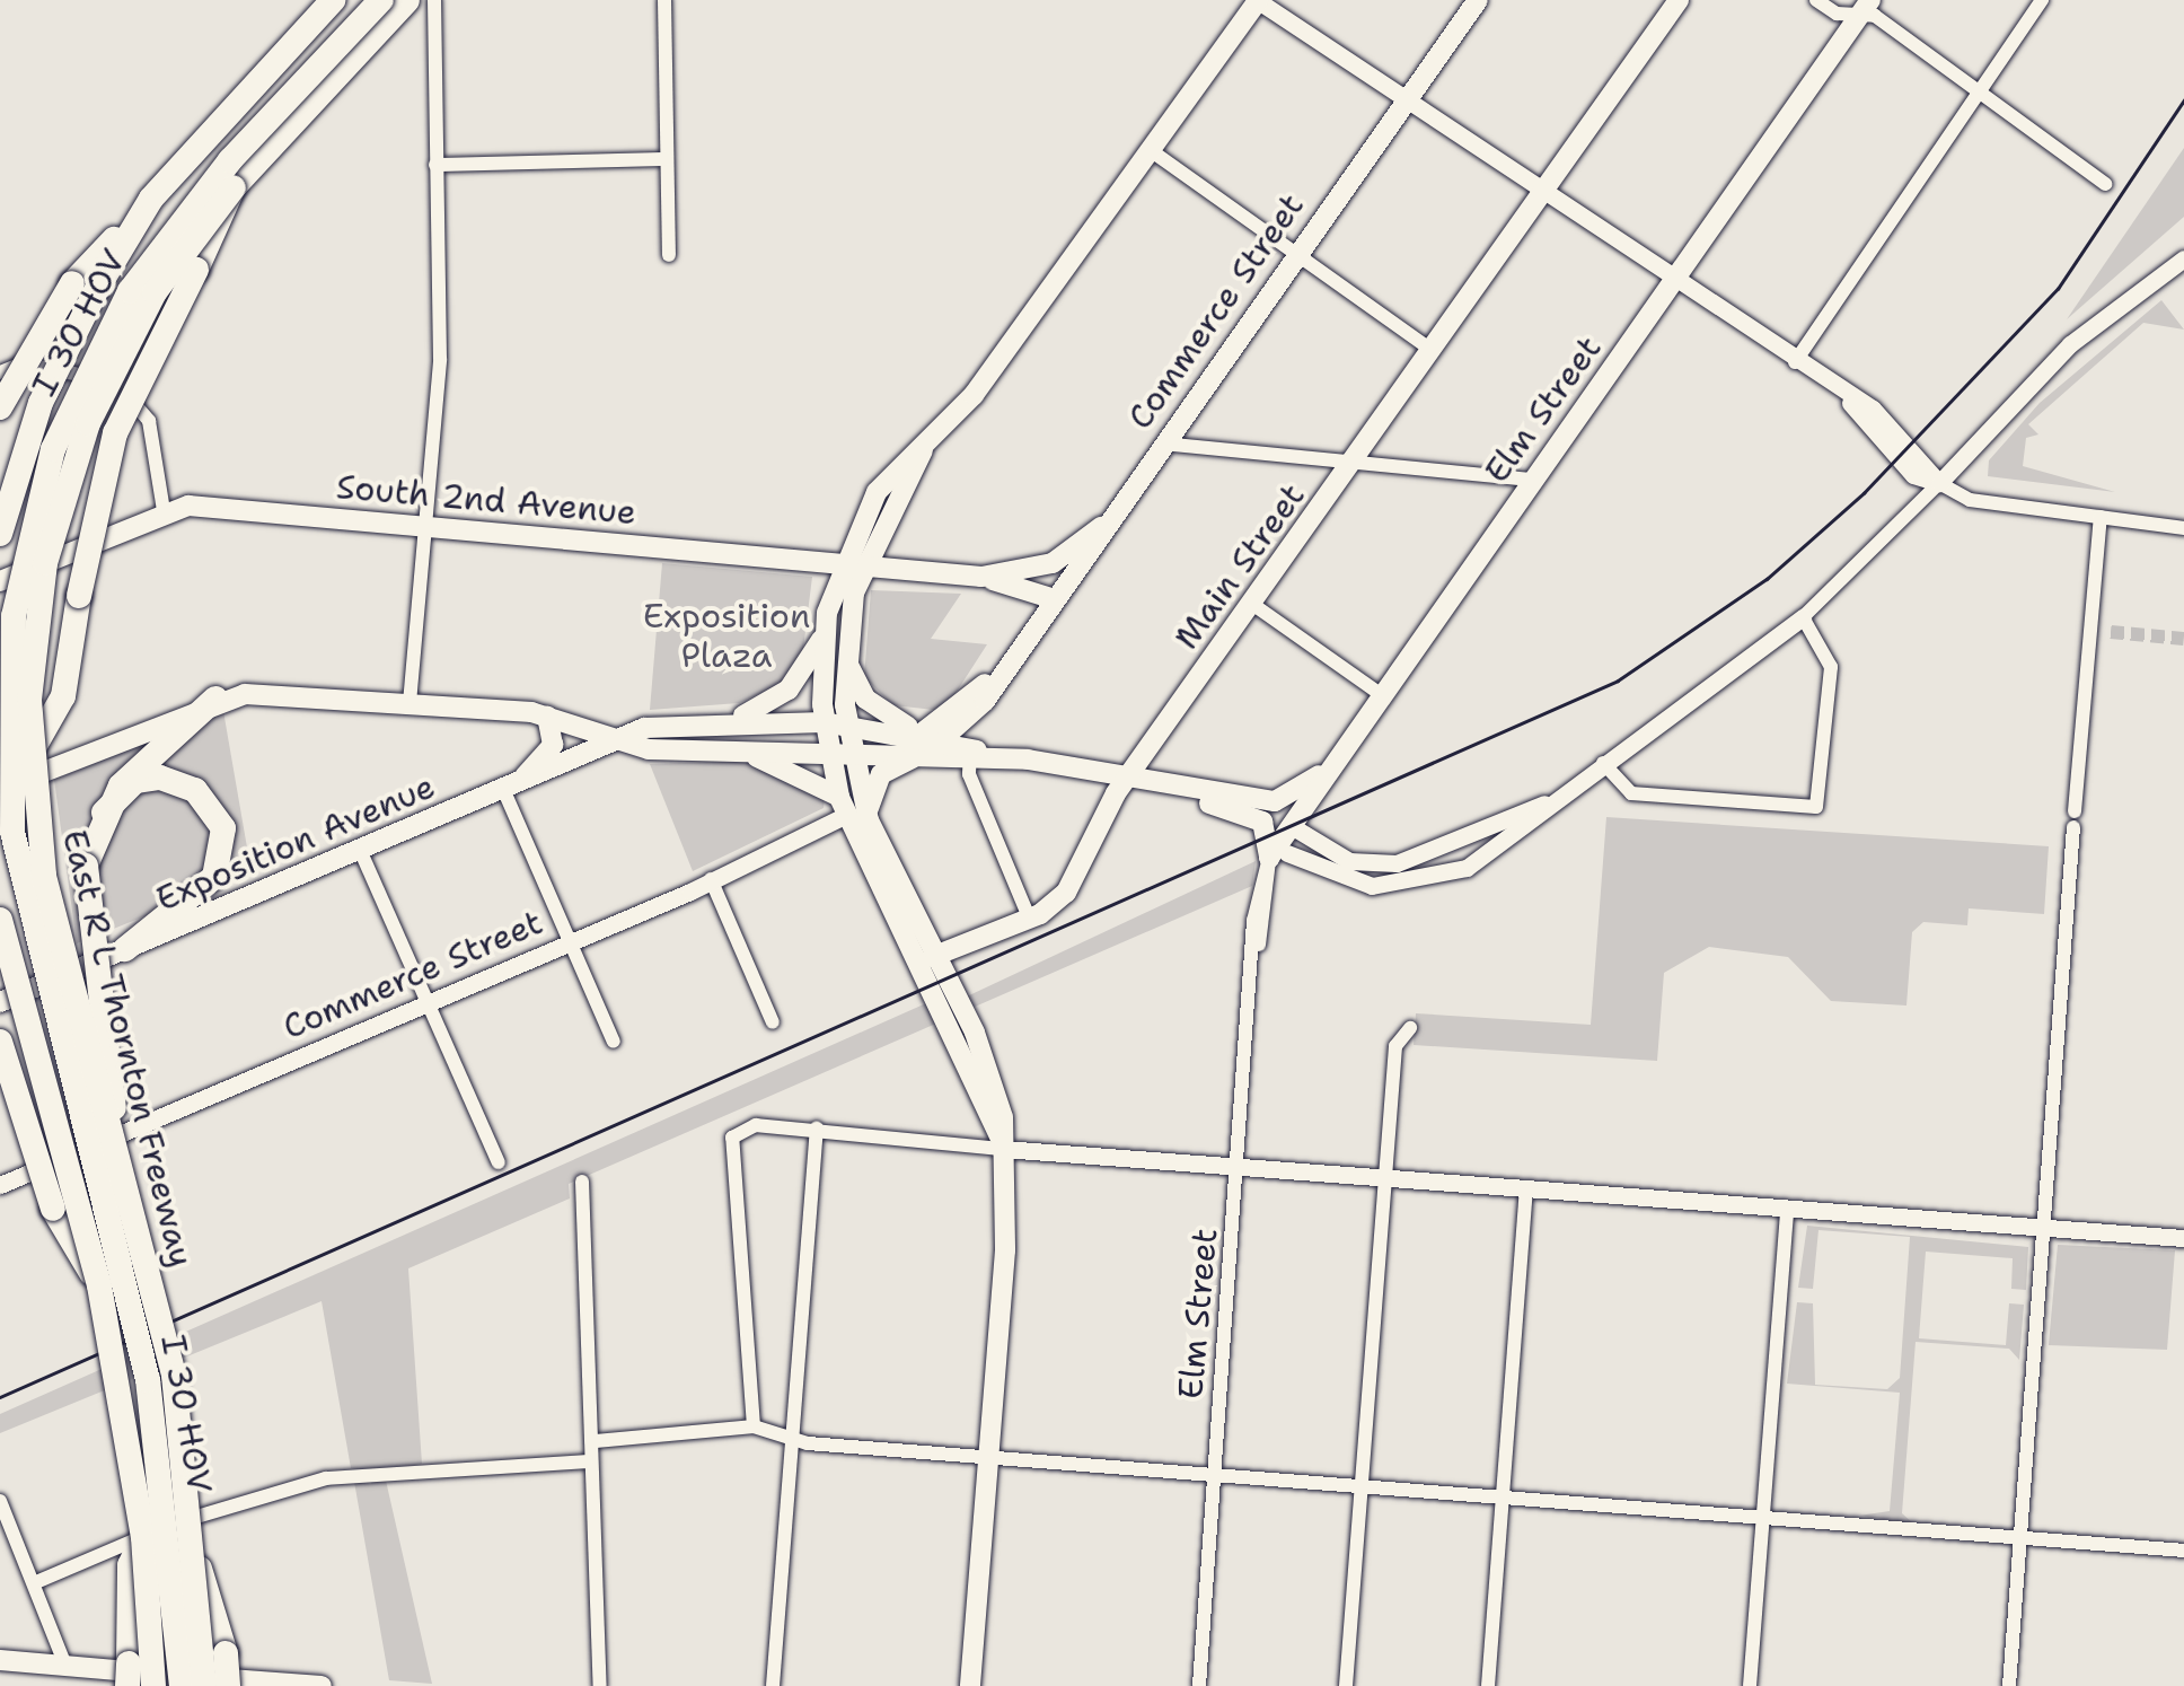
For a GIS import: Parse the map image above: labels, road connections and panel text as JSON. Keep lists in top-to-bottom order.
{
  "streets": {
    "highway": ["I 30 HOV", "East R L Thornton Freeway"],
    "main road": [
      "Commerce Street",
      "Elm Street",
      "South 2nd Avenue",
      "Main Street",
      "Exposition Avenue"
    ]
  },
  "crossings": [
    ["Commerce Street", "South 2nd Avenue"],
    ["Commerce Street", "Exposition Avenue"],
    ["Main Street", "Exposition Avenue"]
  ],
  "parks": ["Exposition Plaza"]
}
